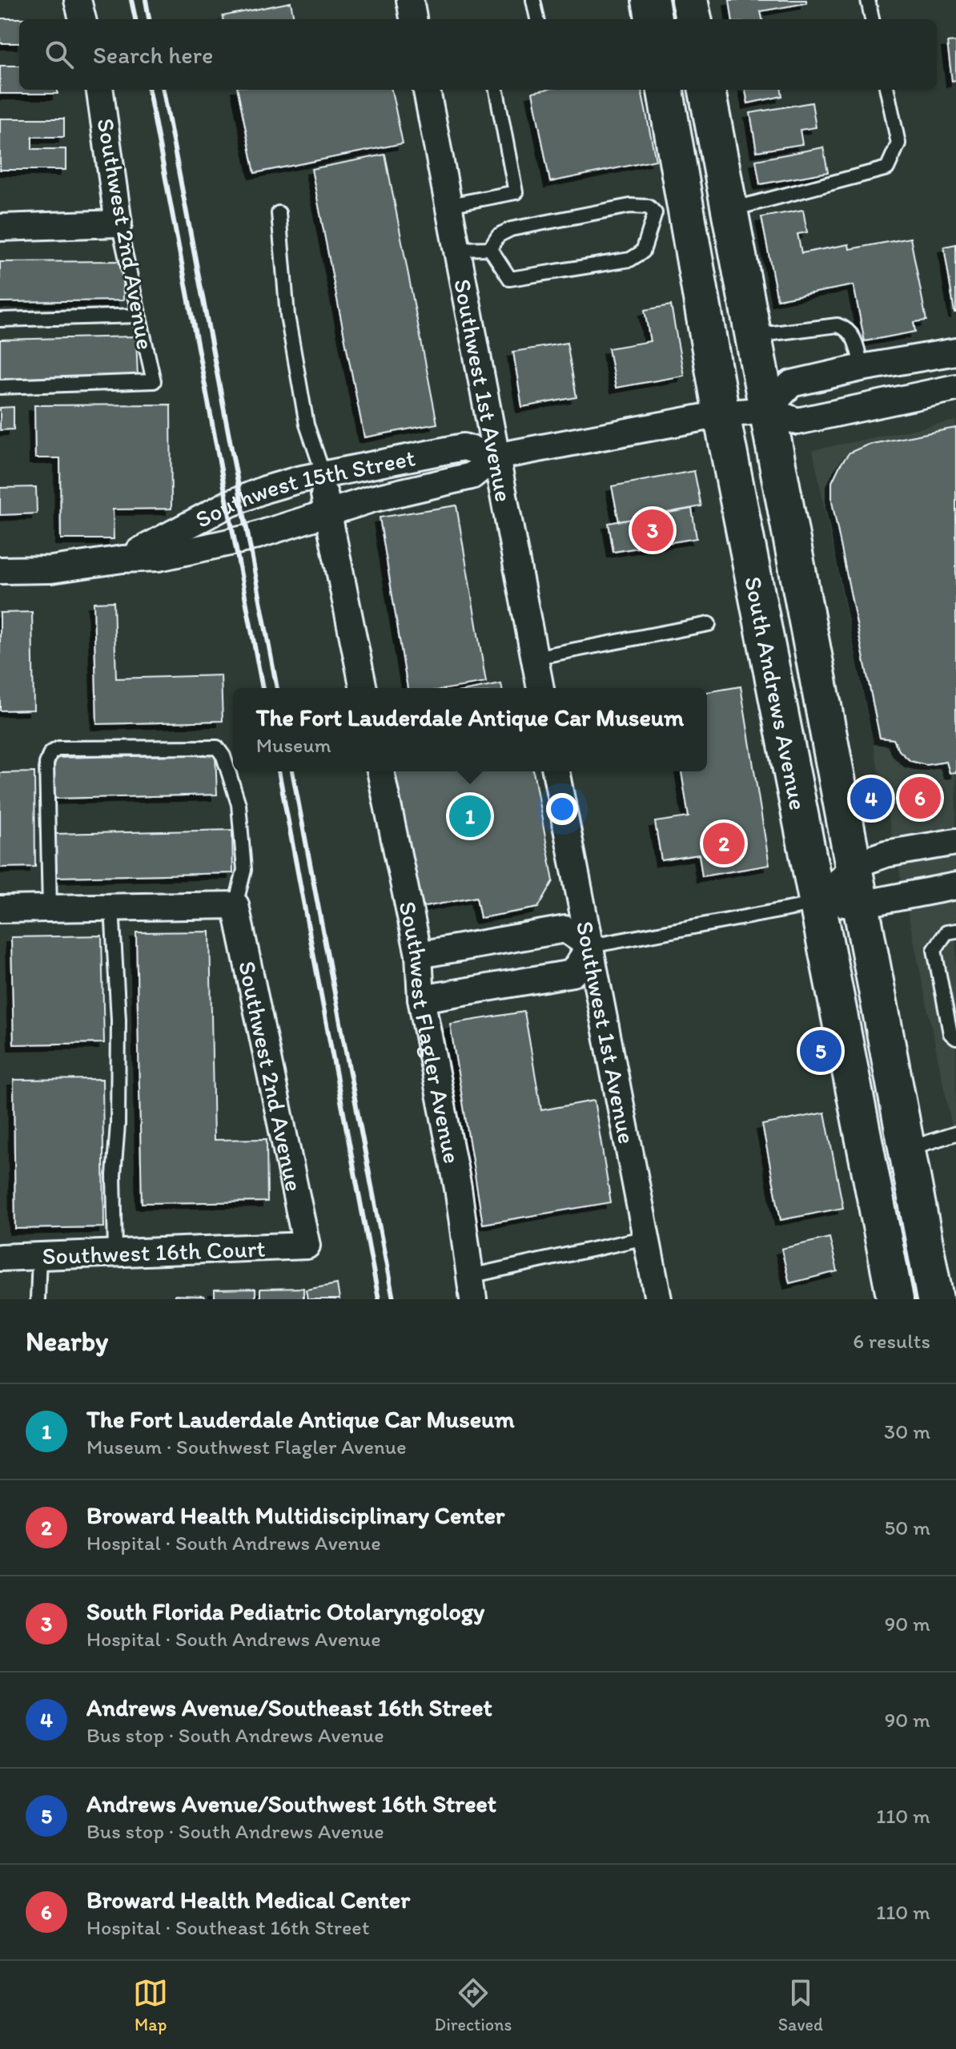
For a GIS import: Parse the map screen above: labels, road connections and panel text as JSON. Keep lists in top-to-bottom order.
{
  "streets": {
    "main road": ["South Andrews Avenue"],
    "street": [
      "Southwest 2nd Avenue",
      "Southwest 1st Avenue",
      "Southwest 15th Street",
      "Southwest Flagler Avenue",
      "Southwest 16th Court"
    ]
  },
  "crossings": [
    ["Southwest 2nd Avenue", "Southwest 16th Court"],
    ["Southwest 1st Avenue", "Southwest 15th Street"],
    ["Southwest 15th Street", "South Andrews Avenue"]
  ],
  "page": {
    "search": "Search here",
    "pins": [
      "3",
      "6",
      "4",
      "1",
      "2",
      "5"
    ],
    "popup": ["The Fort Lauderdale Antique Car Museum", "Museum"],
    "heading": ["Nearby", "6 results"],
    "list": [
      {
        "mark": "1",
        "name": "The Fort Lauderdale Antique Car Museum",
        "note": "Museum · Southwest Flagler Avenue",
        "value": "30 m"
      },
      {
        "mark": "2",
        "name": "Broward Health Multidisciplinary Center",
        "note": "Hospital · South Andrews Avenue",
        "value": "50 m"
      },
      {
        "mark": "3",
        "name": "South Florida Pediatric Otolaryngology",
        "note": "Hospital · South Andrews Avenue",
        "value": "90 m"
      },
      {
        "mark": "4",
        "name": "Andrews Avenue/Southeast 16th Street",
        "note": "Bus stop · South Andrews Avenue",
        "value": "90 m"
      },
      {
        "mark": "5",
        "name": "Andrews Avenue/Southwest 16th Street",
        "note": "Bus stop · South Andrews Avenue",
        "value": "110 m"
      },
      {
        "mark": "6",
        "name": "Broward Health Medical Center",
        "note": "Hospital · Southeast 16th Street",
        "value": "110 m"
      }
    ],
    "nav": ["Map", "Directions", "Saved"]
  }
}
